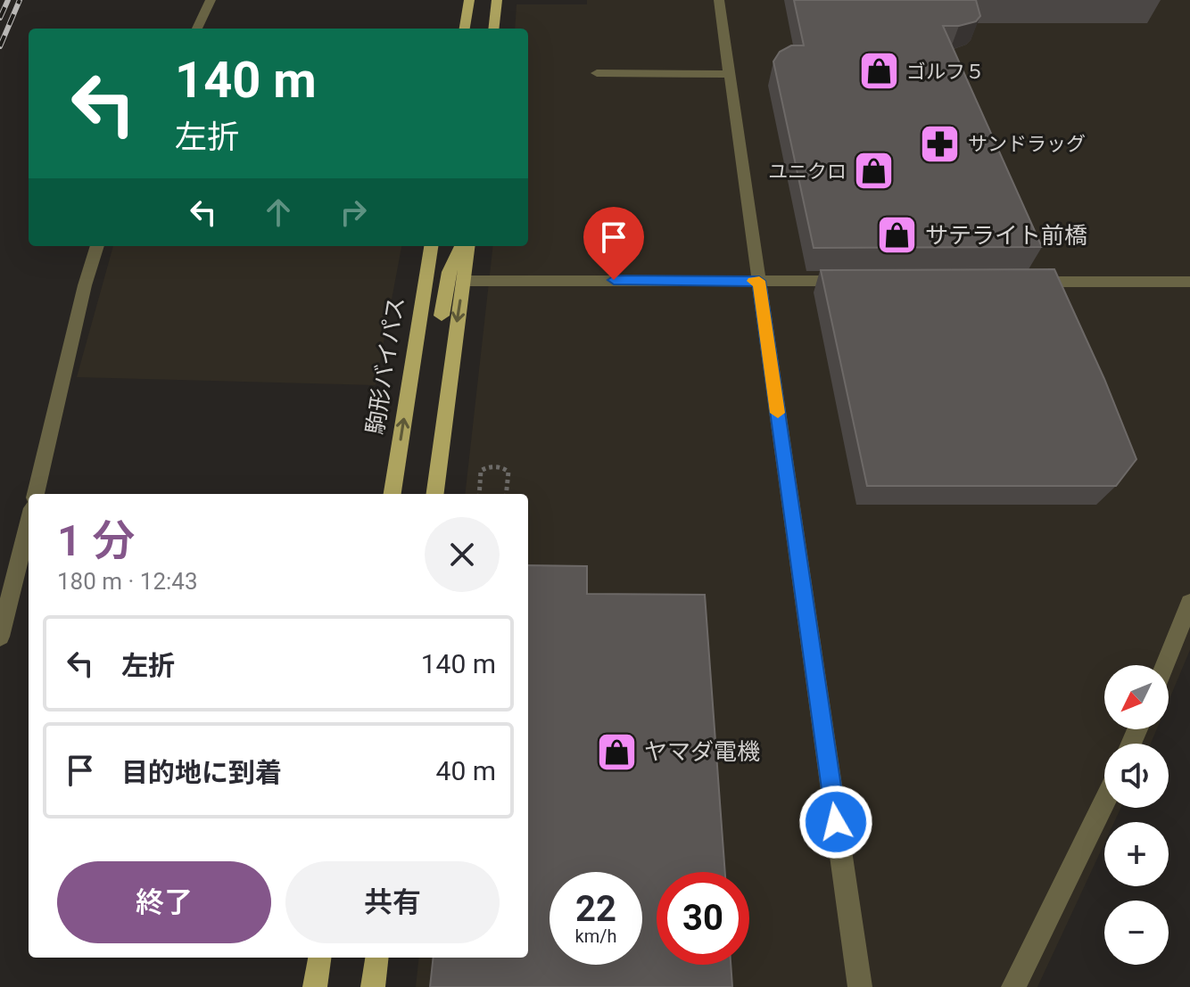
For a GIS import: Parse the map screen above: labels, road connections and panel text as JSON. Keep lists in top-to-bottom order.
{
  "streets": {
    "main road": ["駒形バイパス"]
  },
  "places": {
    "shop": [
      "ゴルフ５",
      "ユニクロ",
      "サテライト前橋",
      "ヤマダ電機"
    ],
    "pharmacy": ["サンドラッグ"]
  },
  "north": "bottom left",
  "page": {
    "turn": ["140 m", "左折"],
    "heading": ["1 分", "180 m · 12:43"],
    "list": [
      {
        "name": "左折",
        "value": "140 m"
      },
      {
        "name": "目的地に到着",
        "value": "40 m"
      }
    ],
    "map_buttons": ["+", "−"],
    "buttons": ["終了", "共有"],
    "speed": "22 km/h",
    "limit": "30"
  }
}
